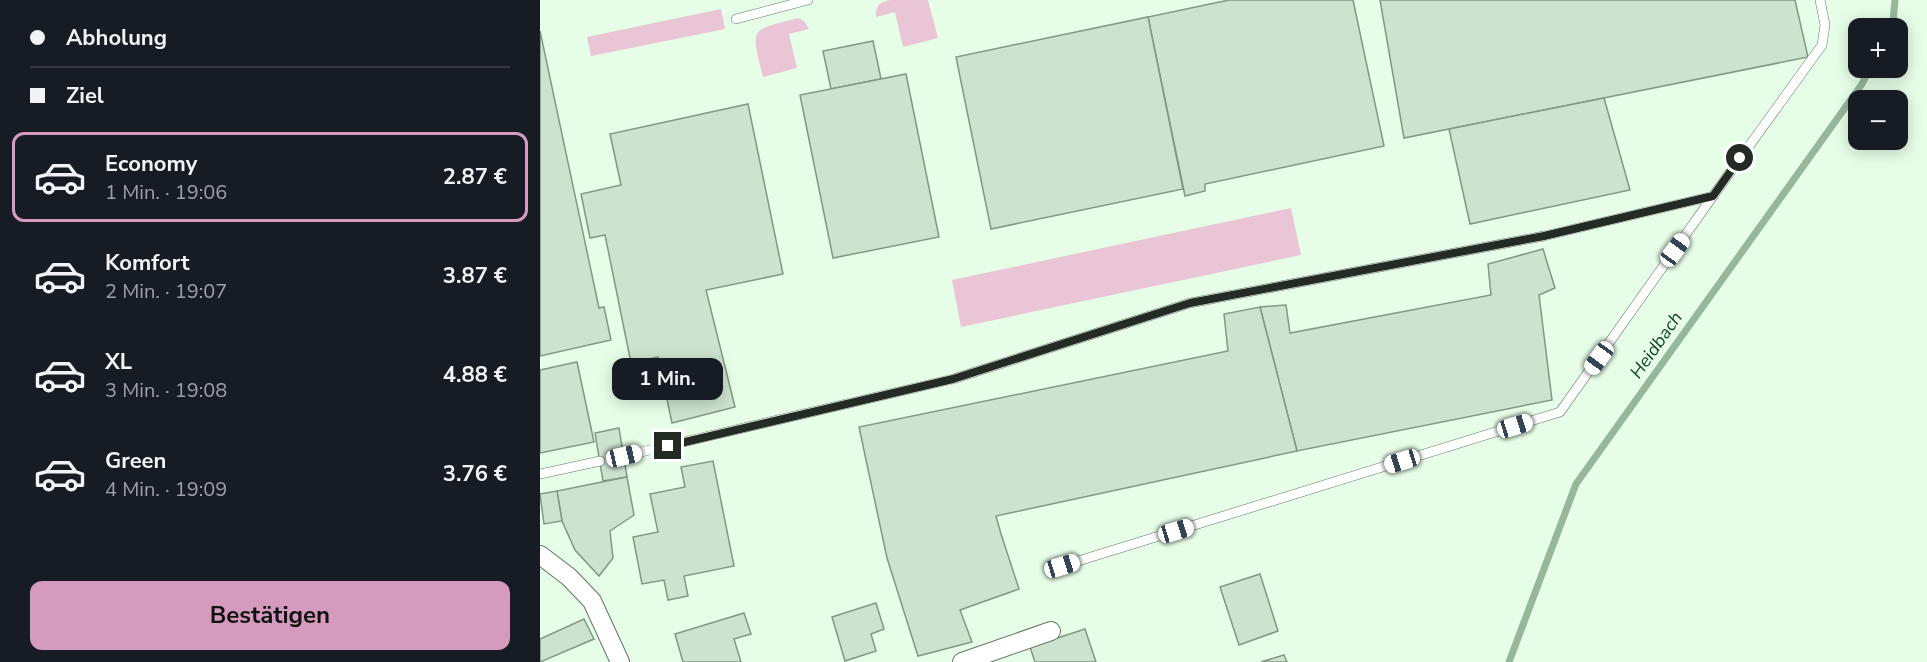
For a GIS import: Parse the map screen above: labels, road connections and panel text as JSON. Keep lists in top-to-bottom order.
{
  "water": ["Heidbach"],
  "page": {
    "banner": ["Abholung", "Ziel"],
    "map_buttons": ["+", "−"],
    "list": [
      {
        "name": "Economy",
        "note": "1 Min. · 19:06",
        "value": "2.87 €"
      },
      {
        "name": "Komfort",
        "note": "2 Min. · 19:07",
        "value": "3.87 €"
      },
      {
        "name": "XL",
        "note": "3 Min. · 19:08",
        "value": "4.88 €"
      },
      {
        "name": "Green",
        "note": "4 Min. · 19:09",
        "value": "3.76 €"
      }
    ],
    "bubble": "1 Min.",
    "buttons": "Bestätigen"
  }
}
